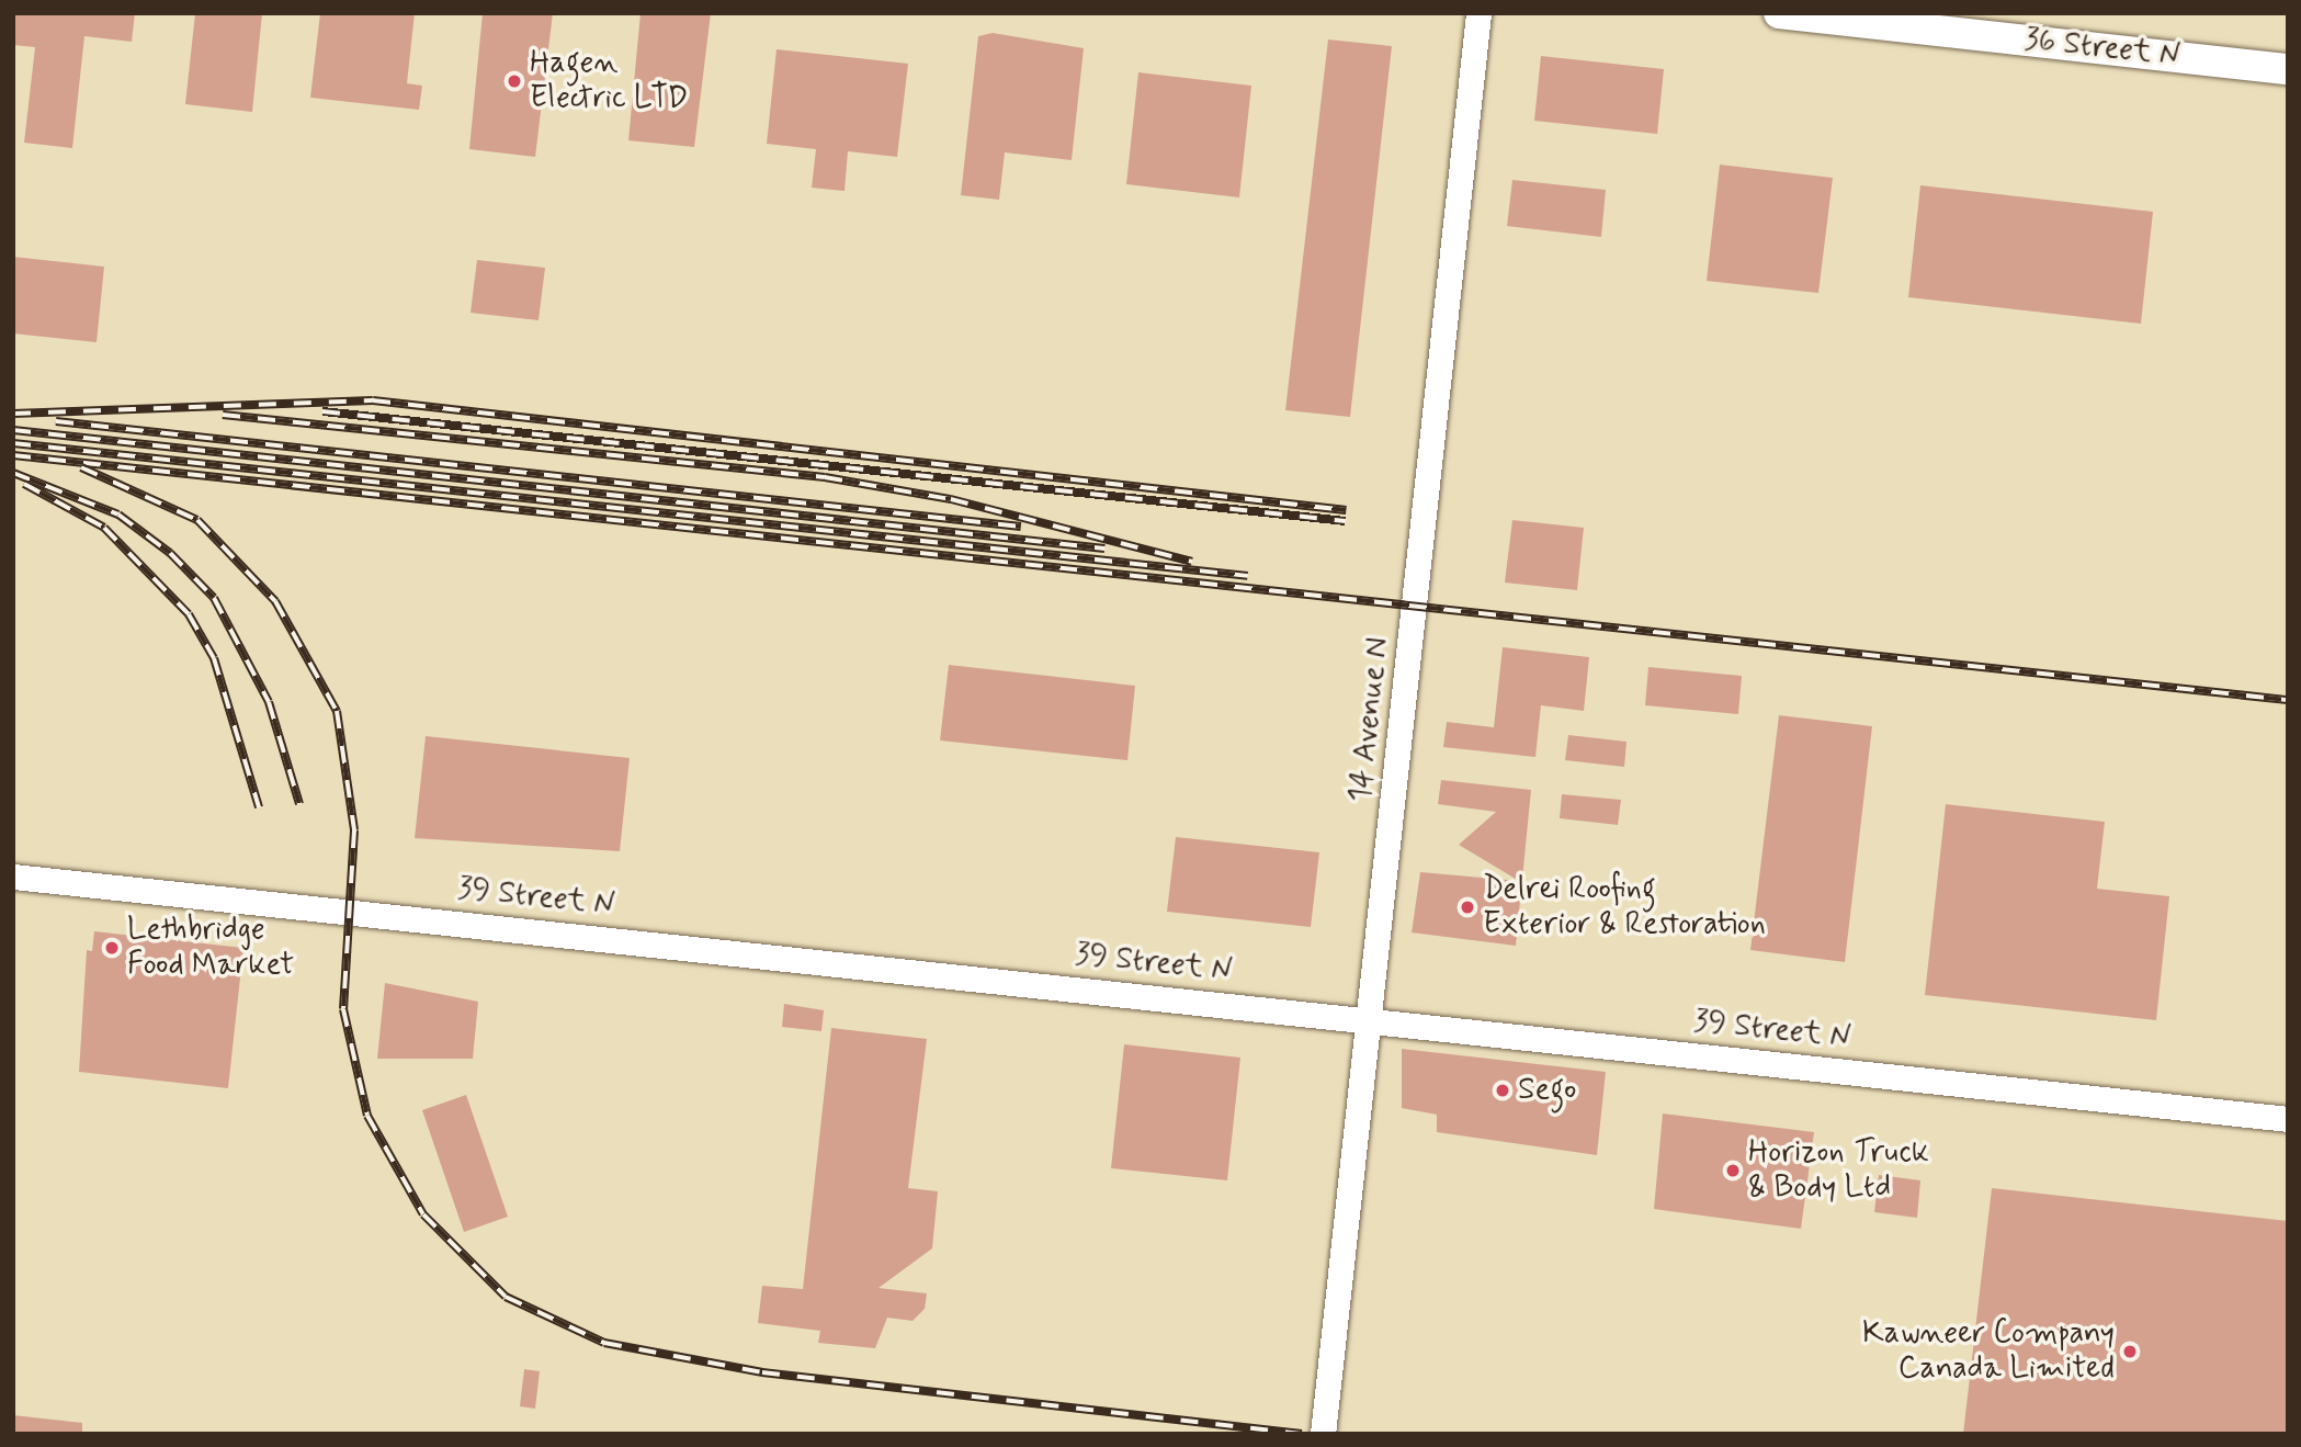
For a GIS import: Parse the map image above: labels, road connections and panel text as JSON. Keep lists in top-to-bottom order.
{
  "streets": {
    "street": ["36 Street N", "14 Avenue N", "39 Street N"]
  },
  "crossings": [
    ["14 Avenue N", "39 Street N"]
  ],
  "places": [
    "Hagen Electric LTD",
    "Delrei Roofing Exterior & Restoration",
    "Lethbridge Food Market",
    "Sego",
    "Horizon Truck & Body Ltd",
    "Kawneer Company Canada Limited"
  ]
}
